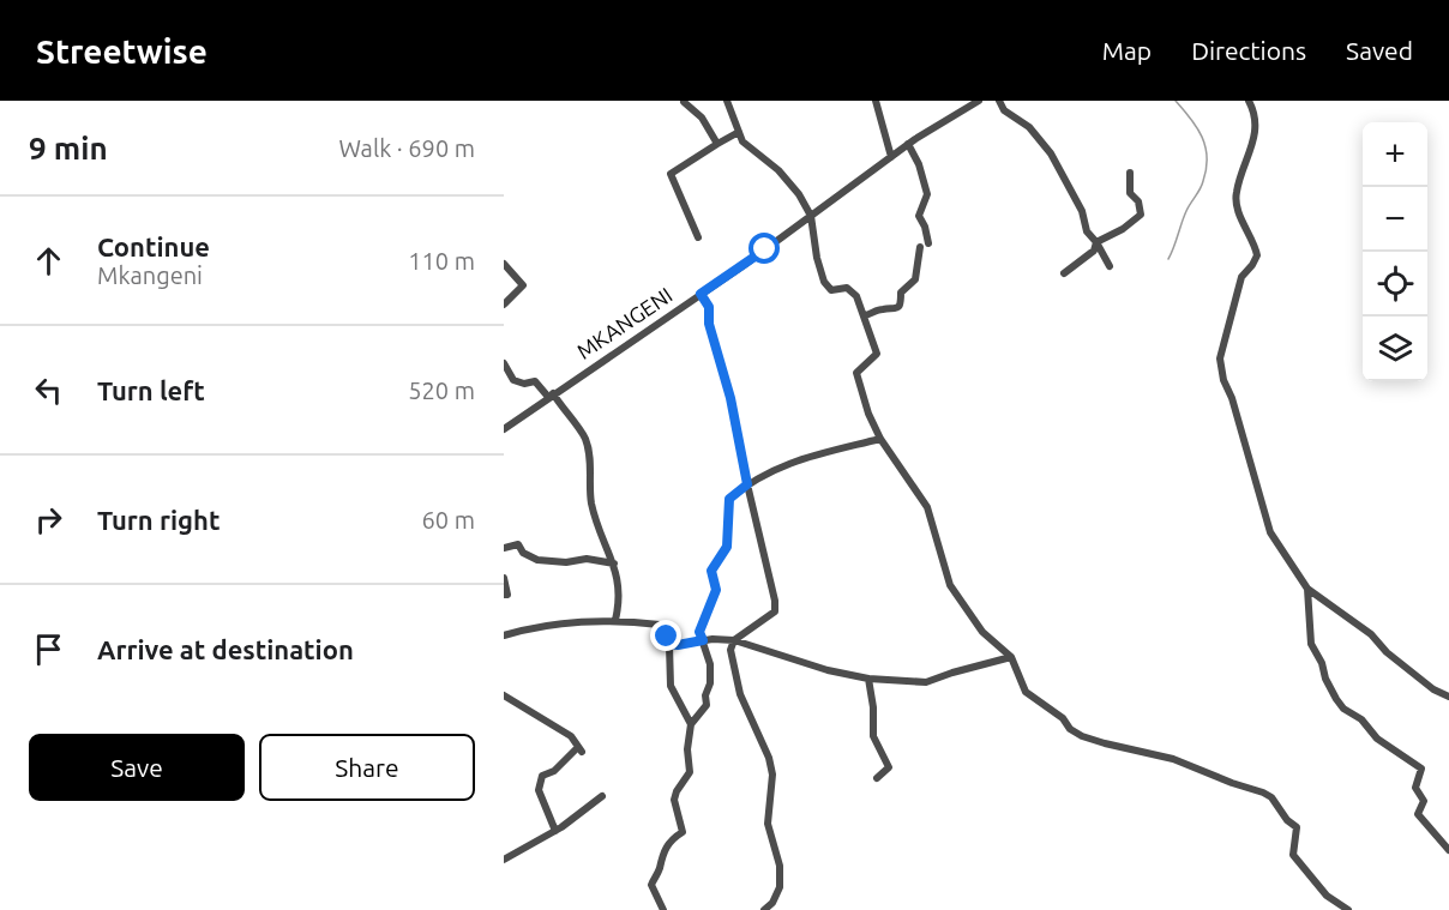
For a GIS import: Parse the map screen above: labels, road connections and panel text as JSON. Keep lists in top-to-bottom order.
{
  "streets": {
    "street": ["MKANGENI"]
  },
  "page": {
    "header": "Streetwise",
    "nav": ["Map", "Directions", "Saved"],
    "heading": ["9 min", "Walk · 690 m"],
    "map_buttons": ["+", "−"],
    "list": [
      ["Continue", "Mkangeni", "110 m"],
      ["Turn left", "520 m"],
      ["Turn right", "60 m"],
      "Arrive at destination"
    ],
    "buttons": ["Save", "Share"]
  }
}
